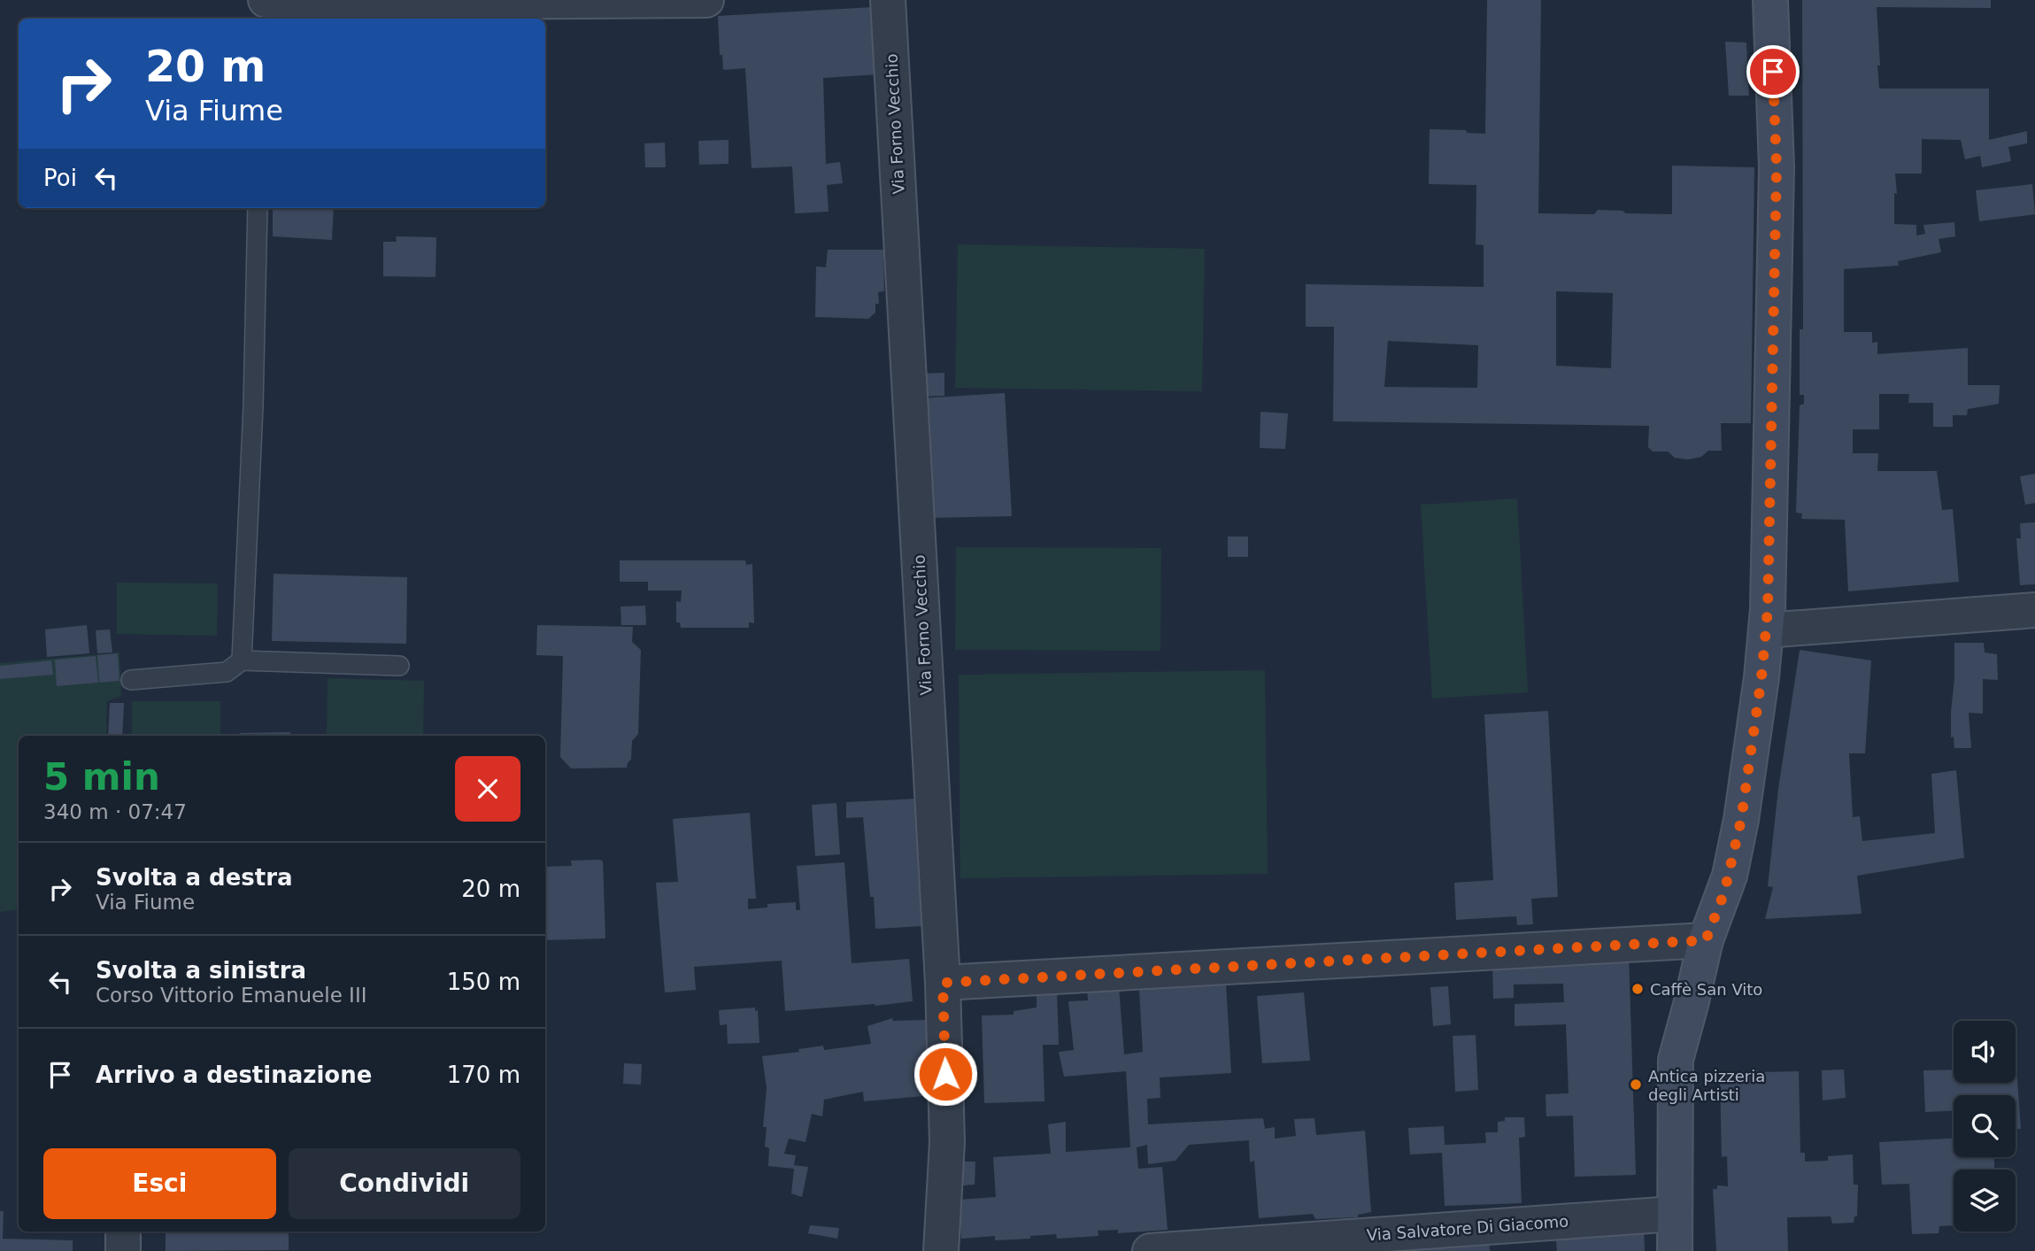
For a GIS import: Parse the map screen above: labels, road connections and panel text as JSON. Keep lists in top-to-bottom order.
{
  "streets": {
    "street": ["Via Forno Vecchio", "Via Salvatore Di Giacomo"]
  },
  "places": ["Caffè San Vito", "Antica pizzeria degli Artisti"],
  "page": {
    "turn": ["20 m", "Via Fiume"],
    "then": "Poi",
    "heading": ["5 min", "340 m · 07:47"],
    "list": [
      {
        "name": "Svolta a destra",
        "note": "Via Fiume",
        "value": "20 m"
      },
      {
        "name": "Svolta a sinistra",
        "note": "Corso Vittorio Emanuele III",
        "value": "150 m"
      },
      {
        "name": "Arrivo a destinazione",
        "value": "170 m"
      }
    ],
    "buttons": ["Esci", "Condividi"]
  }
}
